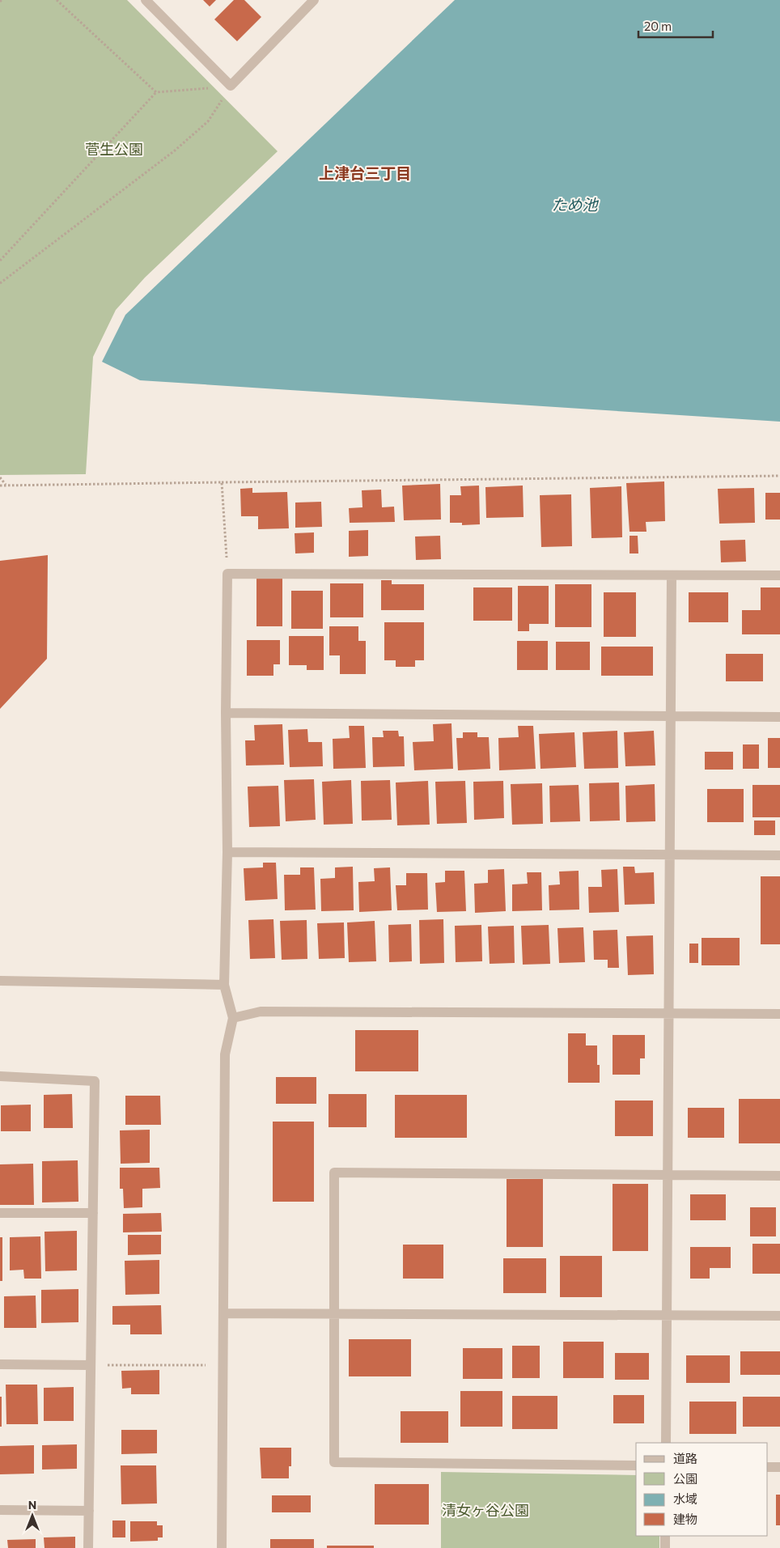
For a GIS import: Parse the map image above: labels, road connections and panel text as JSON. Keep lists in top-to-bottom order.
{
  "districts": ["上津台三丁目"],
  "water": ["ため池"],
  "parks": ["菅生公園", "清女ヶ谷公園"],
  "legend": [
    "道路",
    "公園",
    "水域",
    "建物"
  ],
  "scale_bar": "20 m",
  "north": "top"
}
